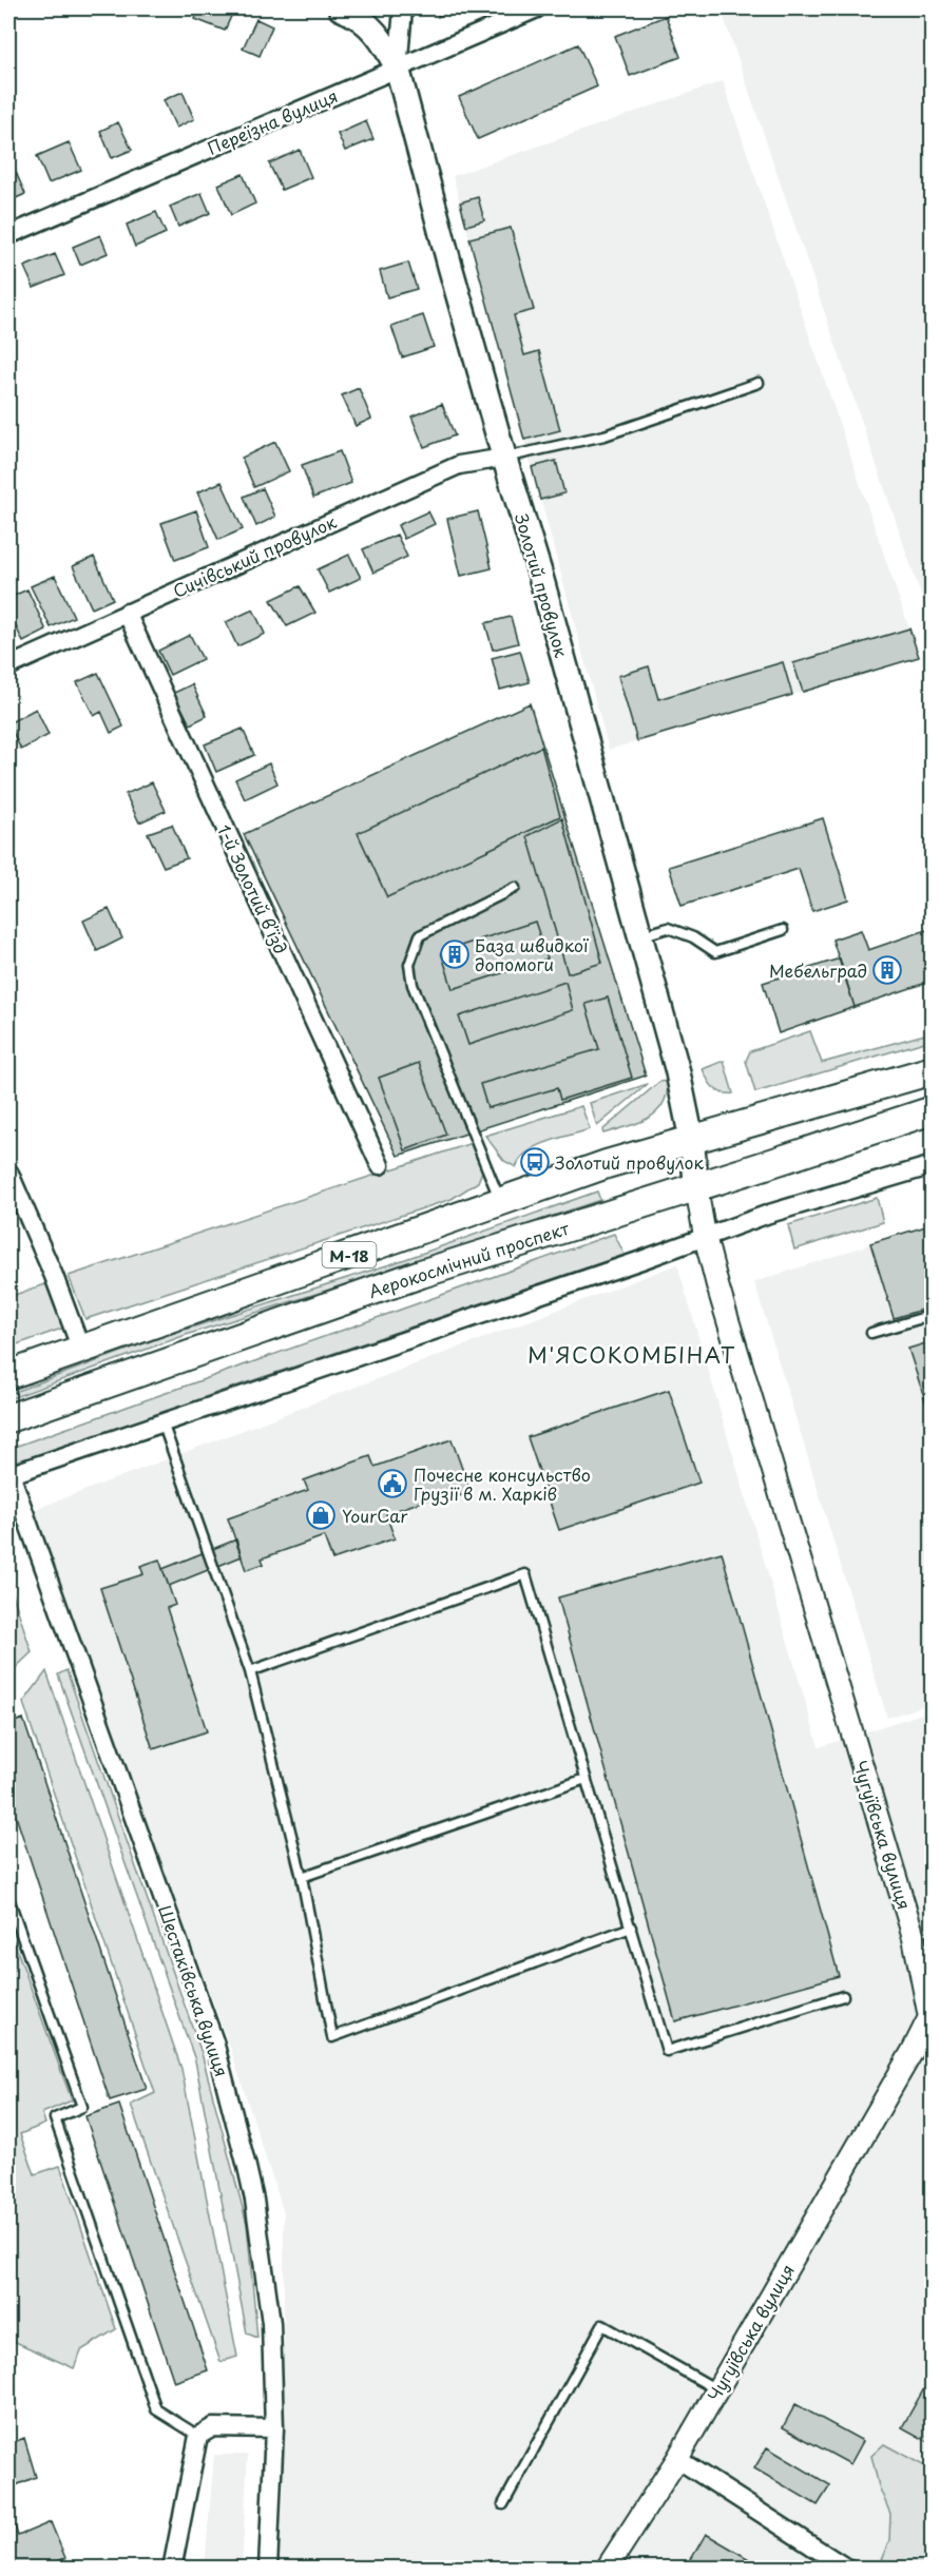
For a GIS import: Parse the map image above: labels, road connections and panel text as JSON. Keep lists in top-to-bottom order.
{
  "streets": {
    "main road": ["Золотий провулок", "М-18", "Аерокосмічний проспект"],
    "street": [
      "Переїзна вулиця",
      "Сичівський провулок",
      "1-й Золотий в’їзд",
      "Чугуївська вулиця",
      "Шестаківська вулиця"
    ]
  },
  "crossings": [
    ["Переїзна вулиця", "Золотий провулок"],
    ["Сичівський провулок", "Золотий провулок"],
    ["Сичівський провулок", "1-й Золотий в’їзд"],
    ["Золотий провулок", "М-18"],
    ["Золотий провулок", "Аерокосмічний проспект"],
    ["Золотий провулок", "Чугуївська вулиця"],
    ["Аерокосмічний проспект", "Чугуївська вулиця"]
  ],
  "districts": ["М'ЯСОКОМБІНАТ"],
  "places": {
    "building": ["База швидкої допомоги", "Мебельград"],
    "bus stop": ["Золотий провулок"],
    "public building": ["Почесне консульство Грузії в м. Харків"],
    "shop": ["YourCar"]
  }
}
